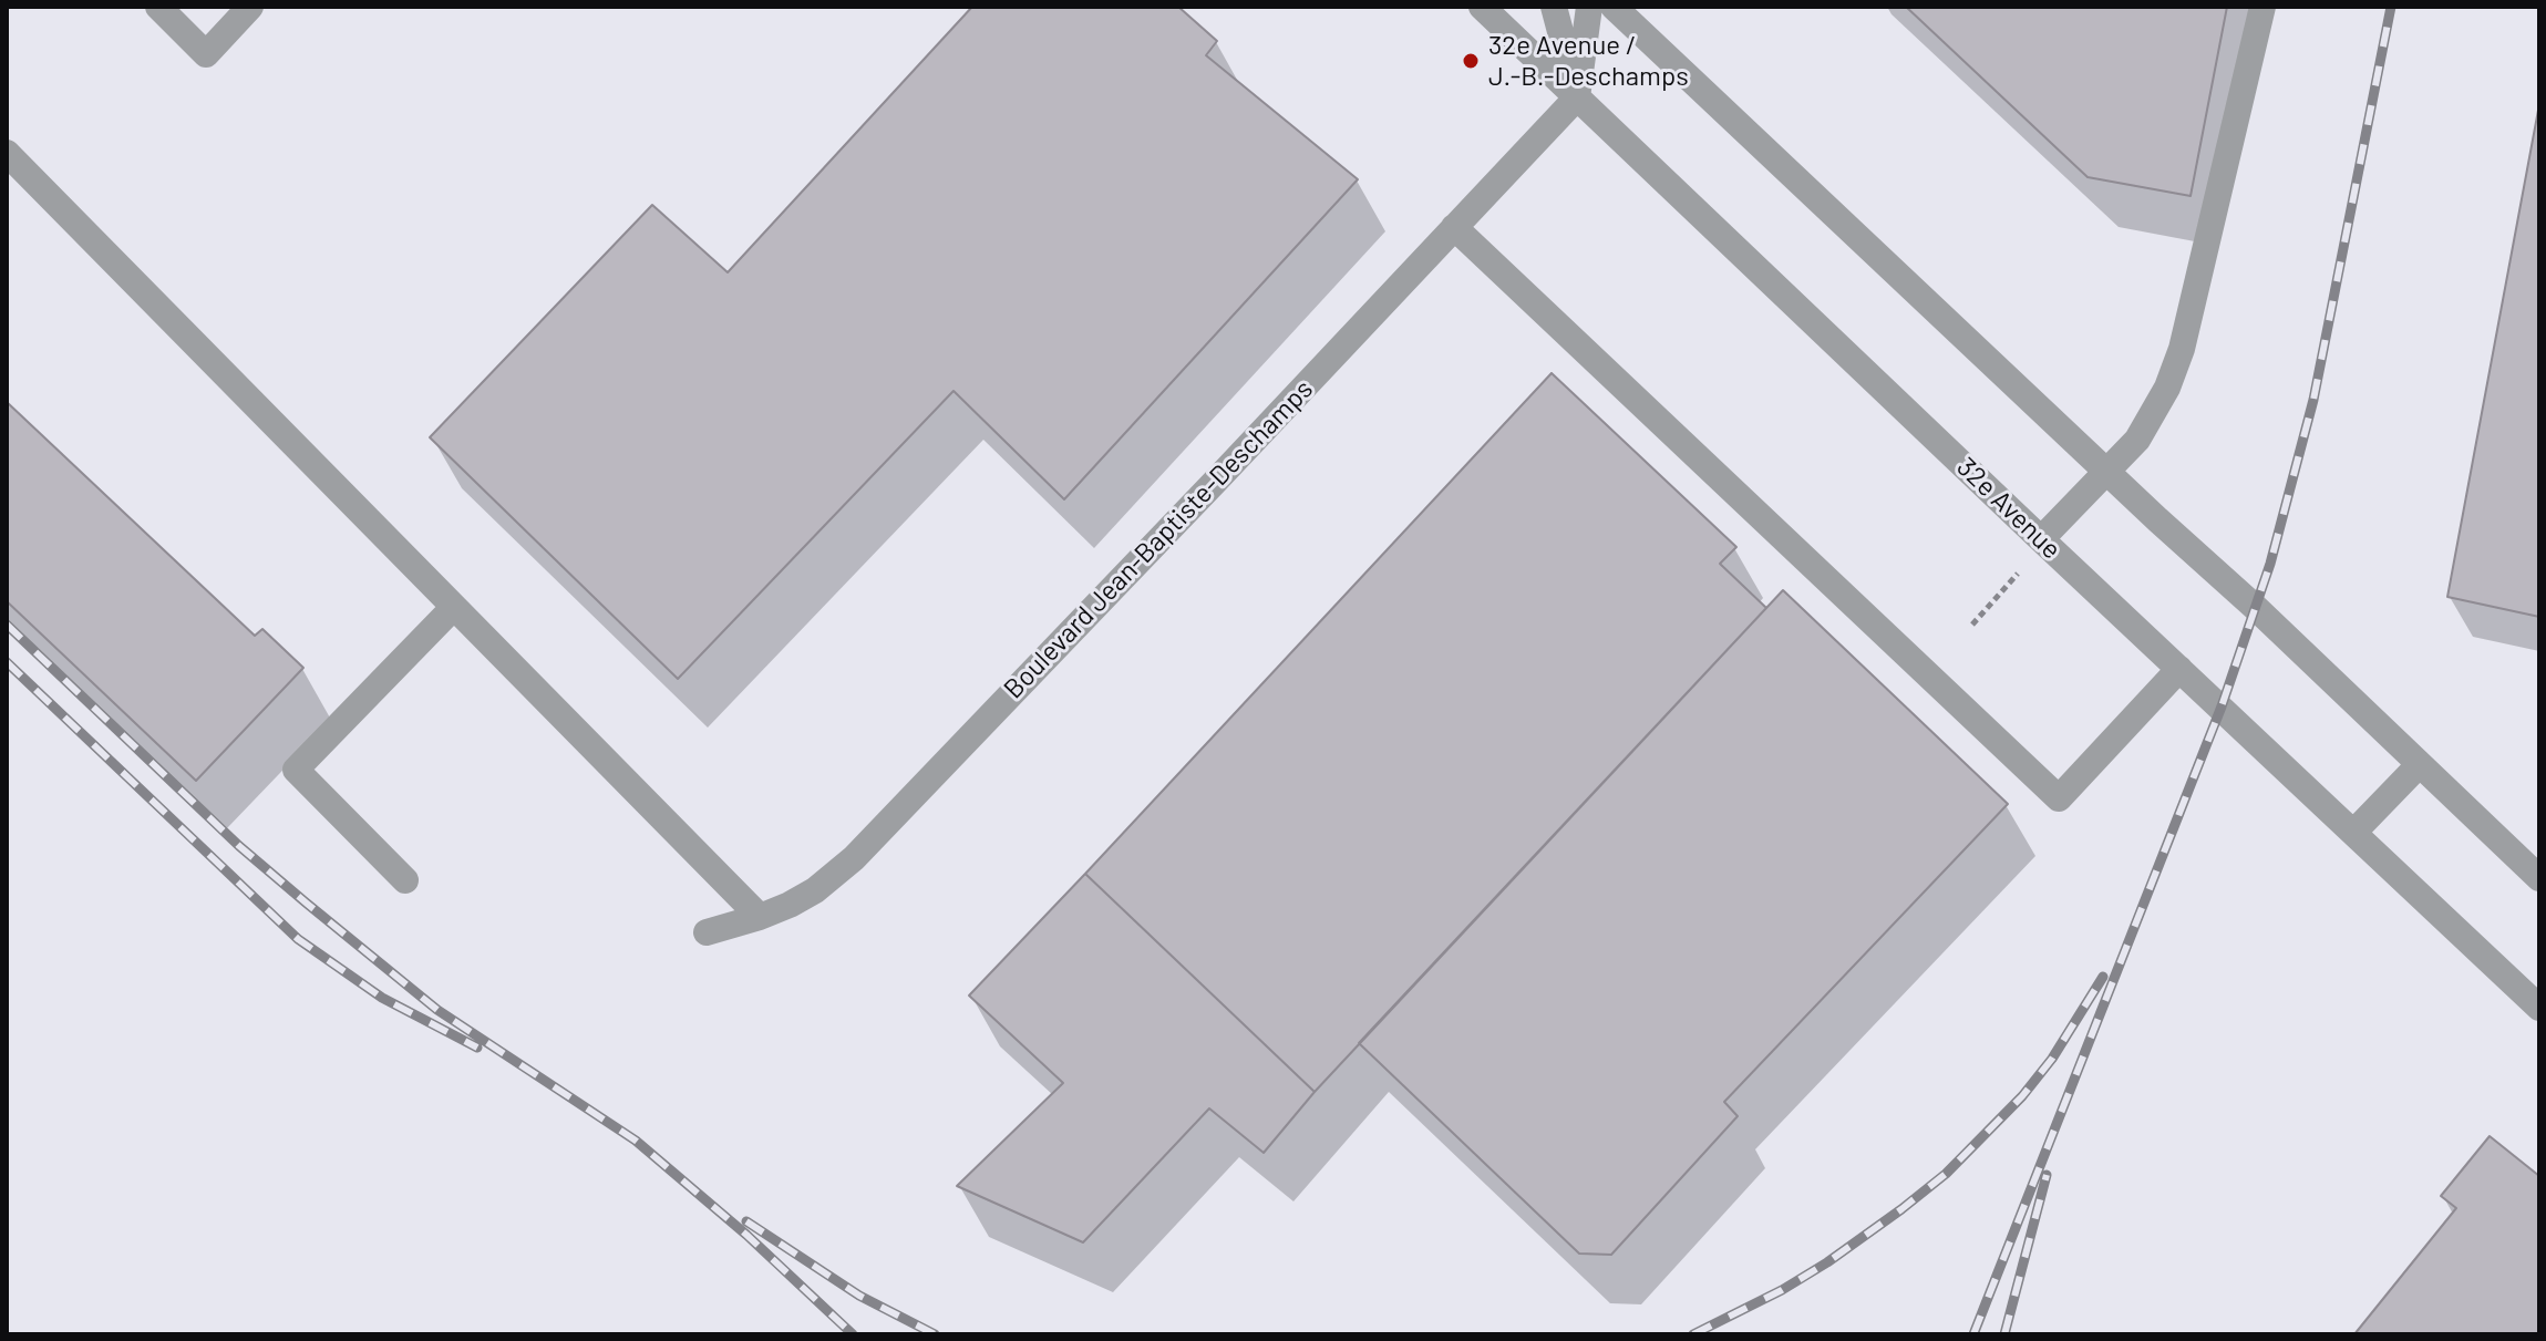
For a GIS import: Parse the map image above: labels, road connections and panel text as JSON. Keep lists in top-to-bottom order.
{
  "streets": {
    "street": ["32e Avenue", "Boulevard Jean-Baptiste-Deschamps"]
  },
  "crossings": [
    ["32e Avenue", "Boulevard Jean-Baptiste-Deschamps"]
  ],
  "places": ["32e Avenue / J.-B.-Deschamps"]
}
